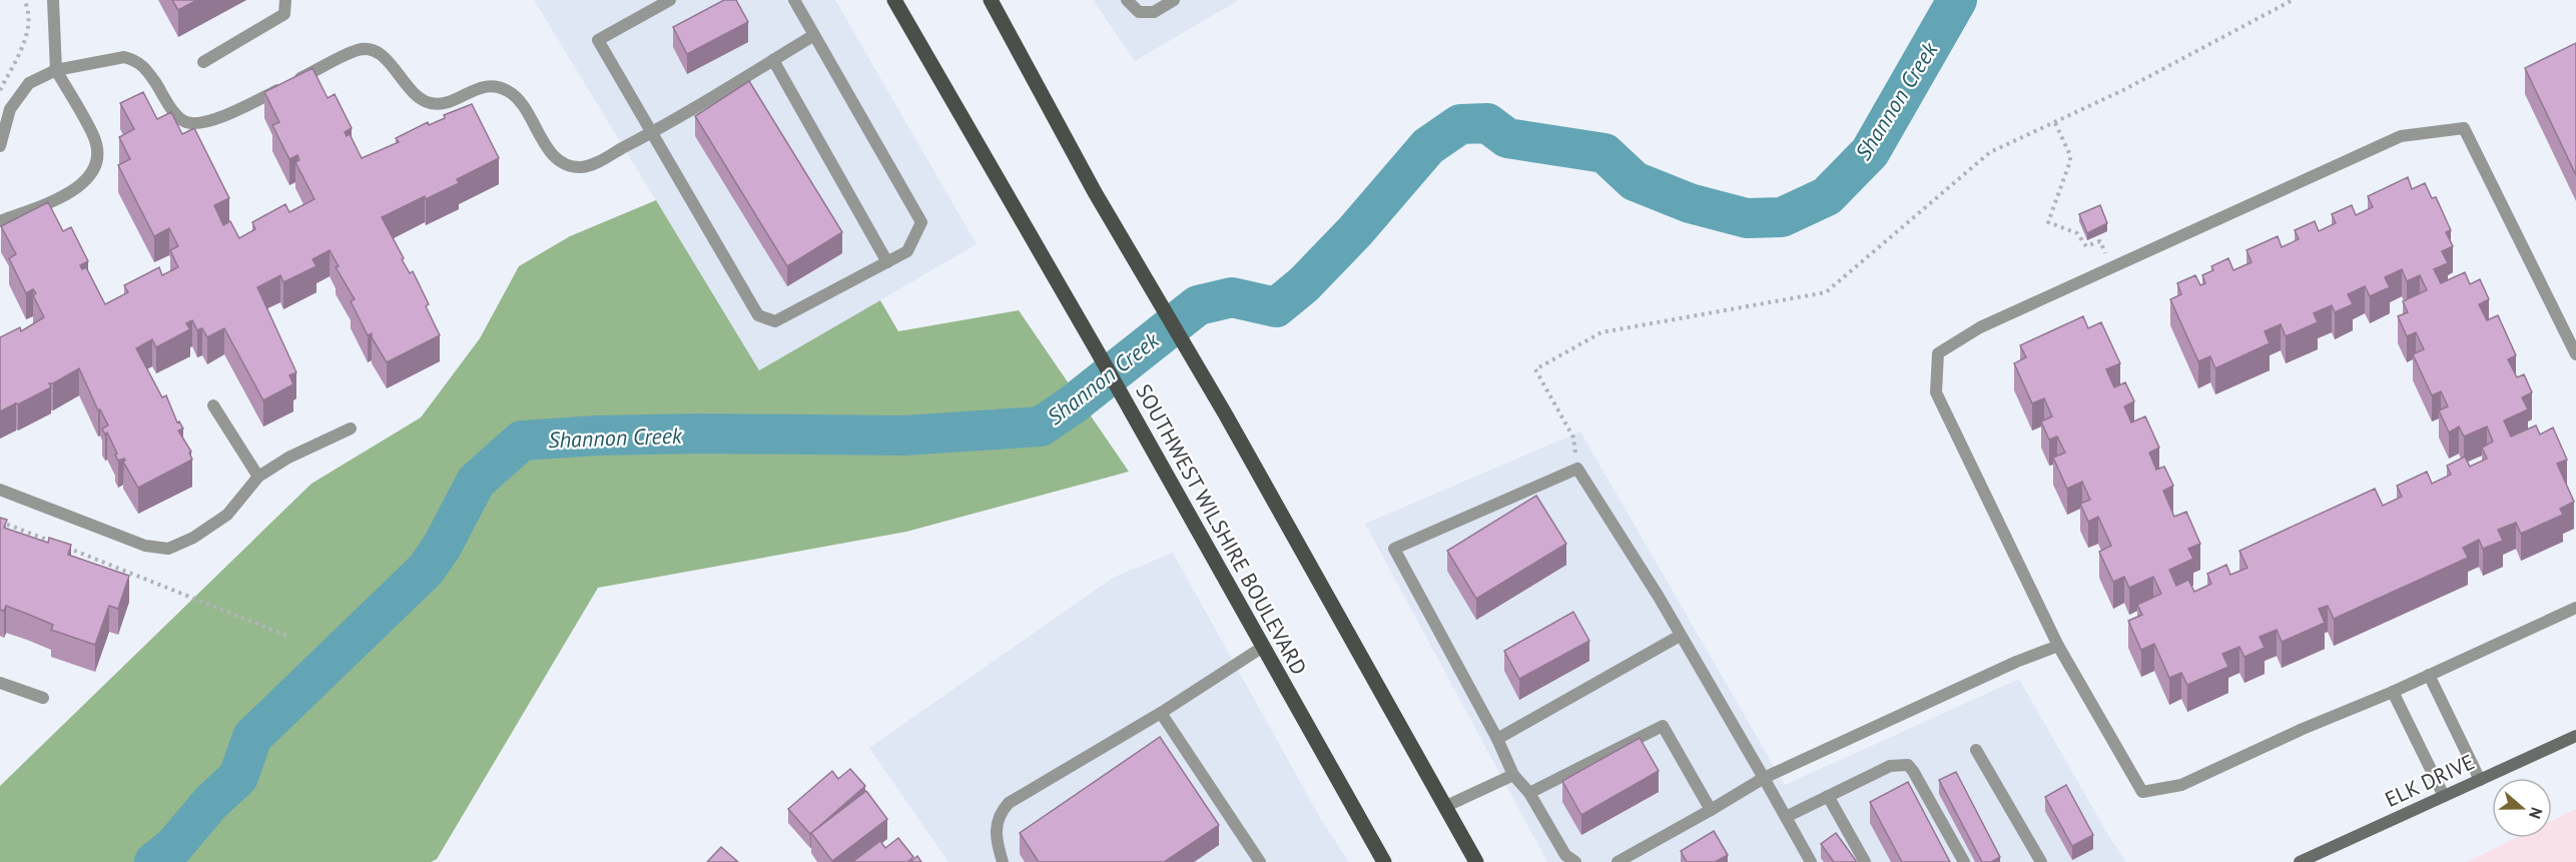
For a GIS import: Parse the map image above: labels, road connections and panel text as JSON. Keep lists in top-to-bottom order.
{
  "streets": {
    "main road": ["SOUTHWEST WILSHIRE BOULEVARD"],
    "street": ["ELK DRIVE"]
  },
  "water": ["Shannon Creek"],
  "north": "right"
}
